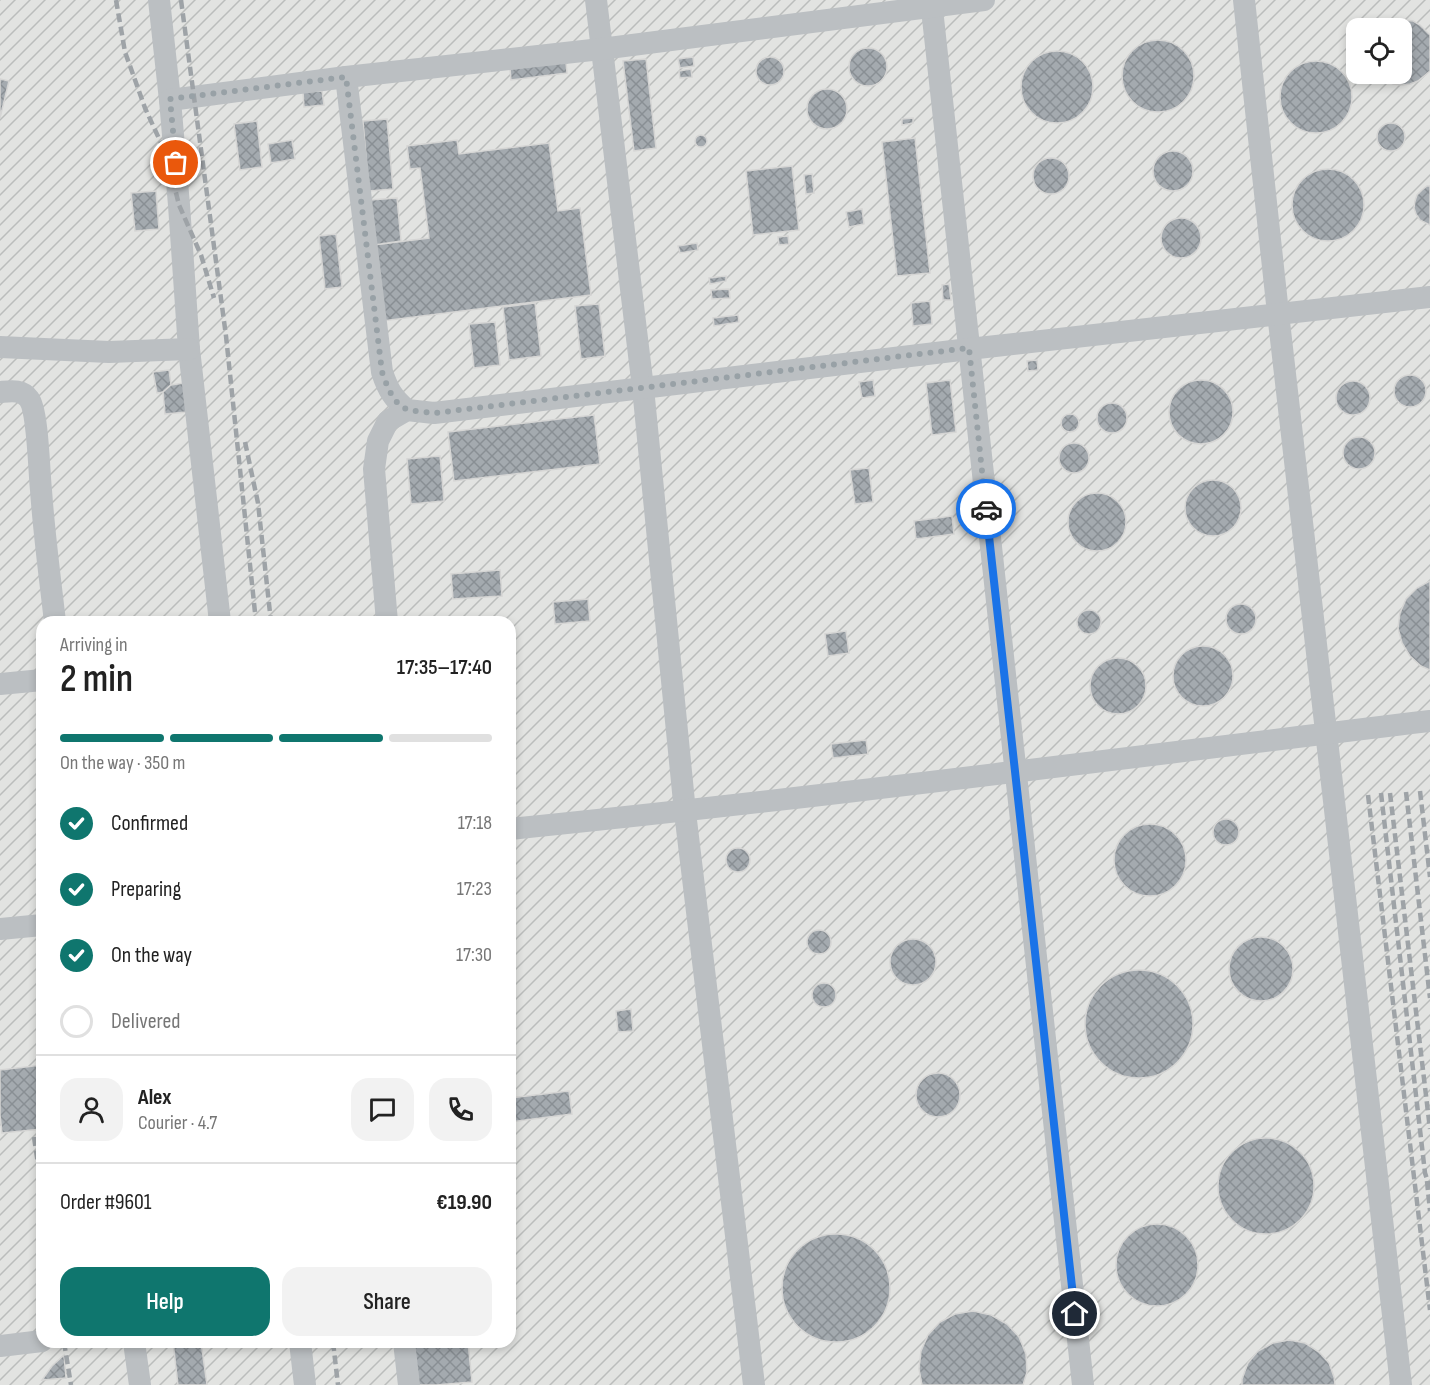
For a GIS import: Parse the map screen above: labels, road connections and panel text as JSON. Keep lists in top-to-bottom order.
{
  "page": {
    "heading": ["2 min", "Arriving in", "17:35–17:40"],
    "panel": [
      "Alex",
      "Courier · 4.7",
      "Order #9601",
      "€19.90"
    ],
    "bar": "On the way · 350 m",
    "list": [
      ["Confirmed", "17:18"],
      ["Preparing", "17:23"],
      ["On the way", "17:30"],
      "Delivered"
    ],
    "buttons": ["Help", "Share"]
  }
}
